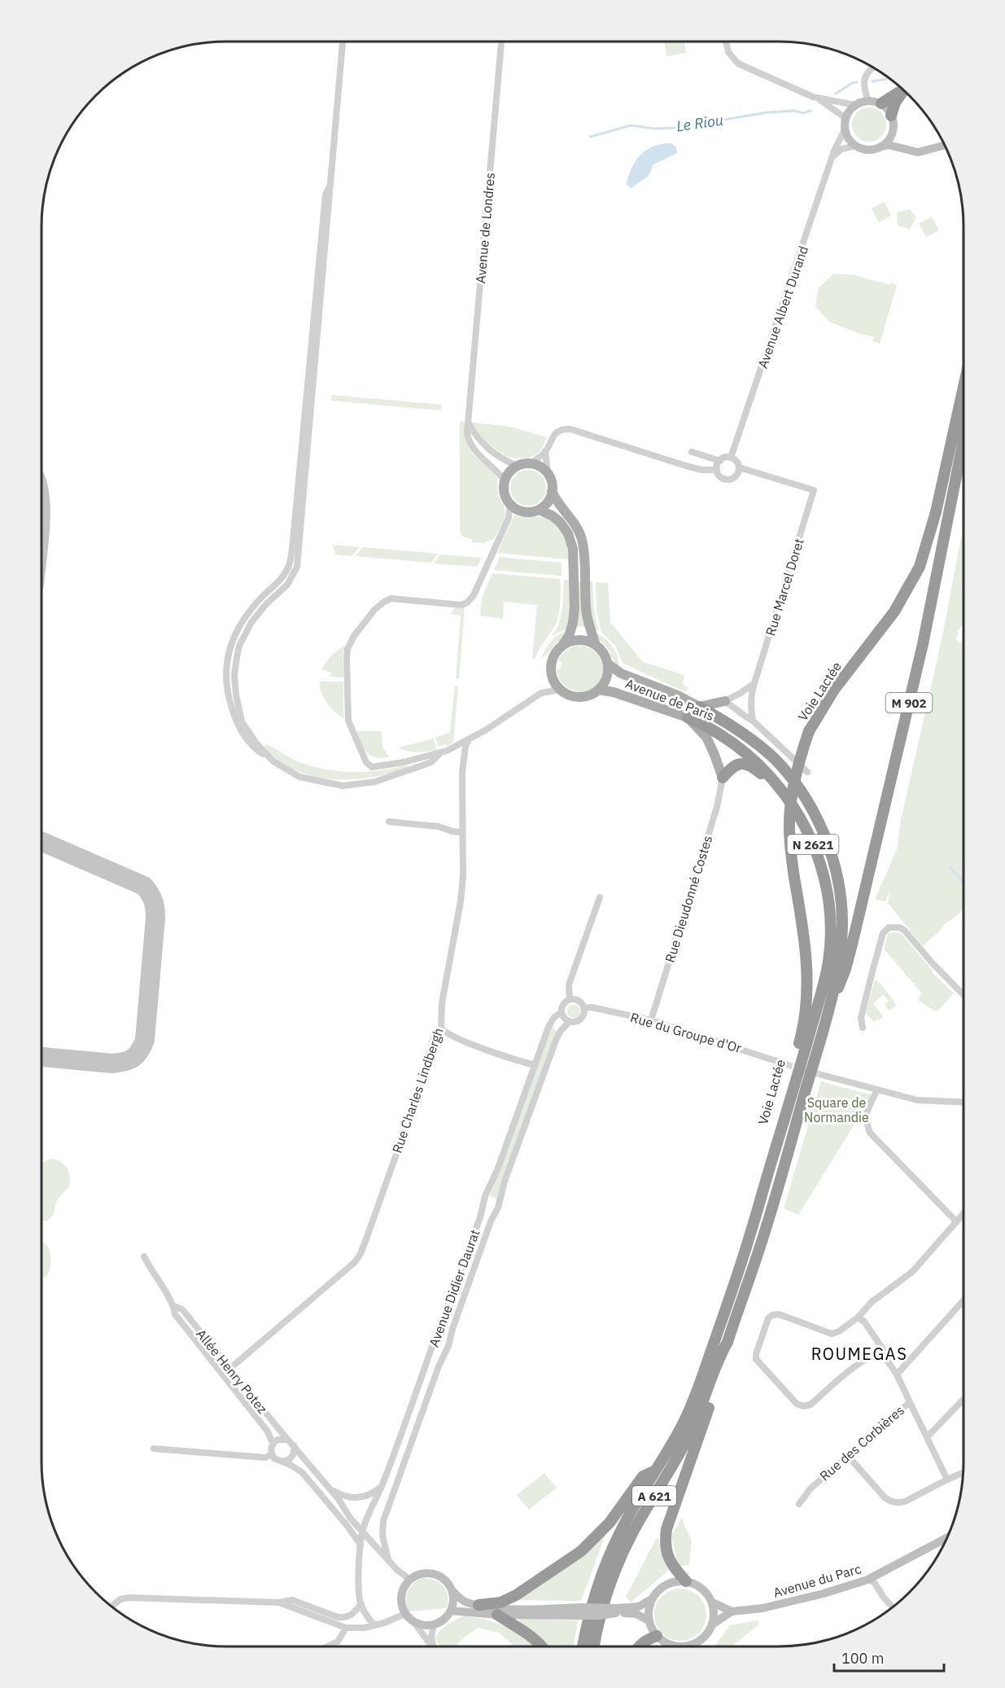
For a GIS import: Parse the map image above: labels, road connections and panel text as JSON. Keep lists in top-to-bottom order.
{
  "streets": {
    "highway": [
      "Voie Lactée",
      "Avenue de Paris",
      "M 902",
      "N 2621",
      "A 621"
    ],
    "main road": ["Avenue du Parc"],
    "street": [
      "Avenue de Londres",
      "Avenue Albert Durand",
      "Rue Marcel Doret",
      "Rue Dieudonné Costes",
      "Rue du Groupe d'Or",
      "Rue Charles Lindbergh",
      "Avenue Didier Daurat",
      "Allée Henry Potez",
      "Rue des Corbières"
    ]
  },
  "crossings": [
    ["Avenue Albert Durand", "Rue Marcel Doret"],
    ["Voie Lactée", "Avenue de Paris"],
    ["Voie Lactée", "A 621"],
    ["Avenue de Paris", "M 902"],
    ["Avenue de Paris", "A 621"],
    ["M 902", "A 621"],
    ["Rue Dieudonné Costes", "Rue du Groupe d'Or"],
    ["Rue du Groupe d'Or", "Avenue Didier Daurat"],
    ["Rue Charles Lindbergh", "Allée Henry Potez"]
  ],
  "districts": ["ROUMEGAS"],
  "water": ["Le Riou"],
  "parks": ["Square de Normandie"],
  "scale_bar": "100 m"
}
